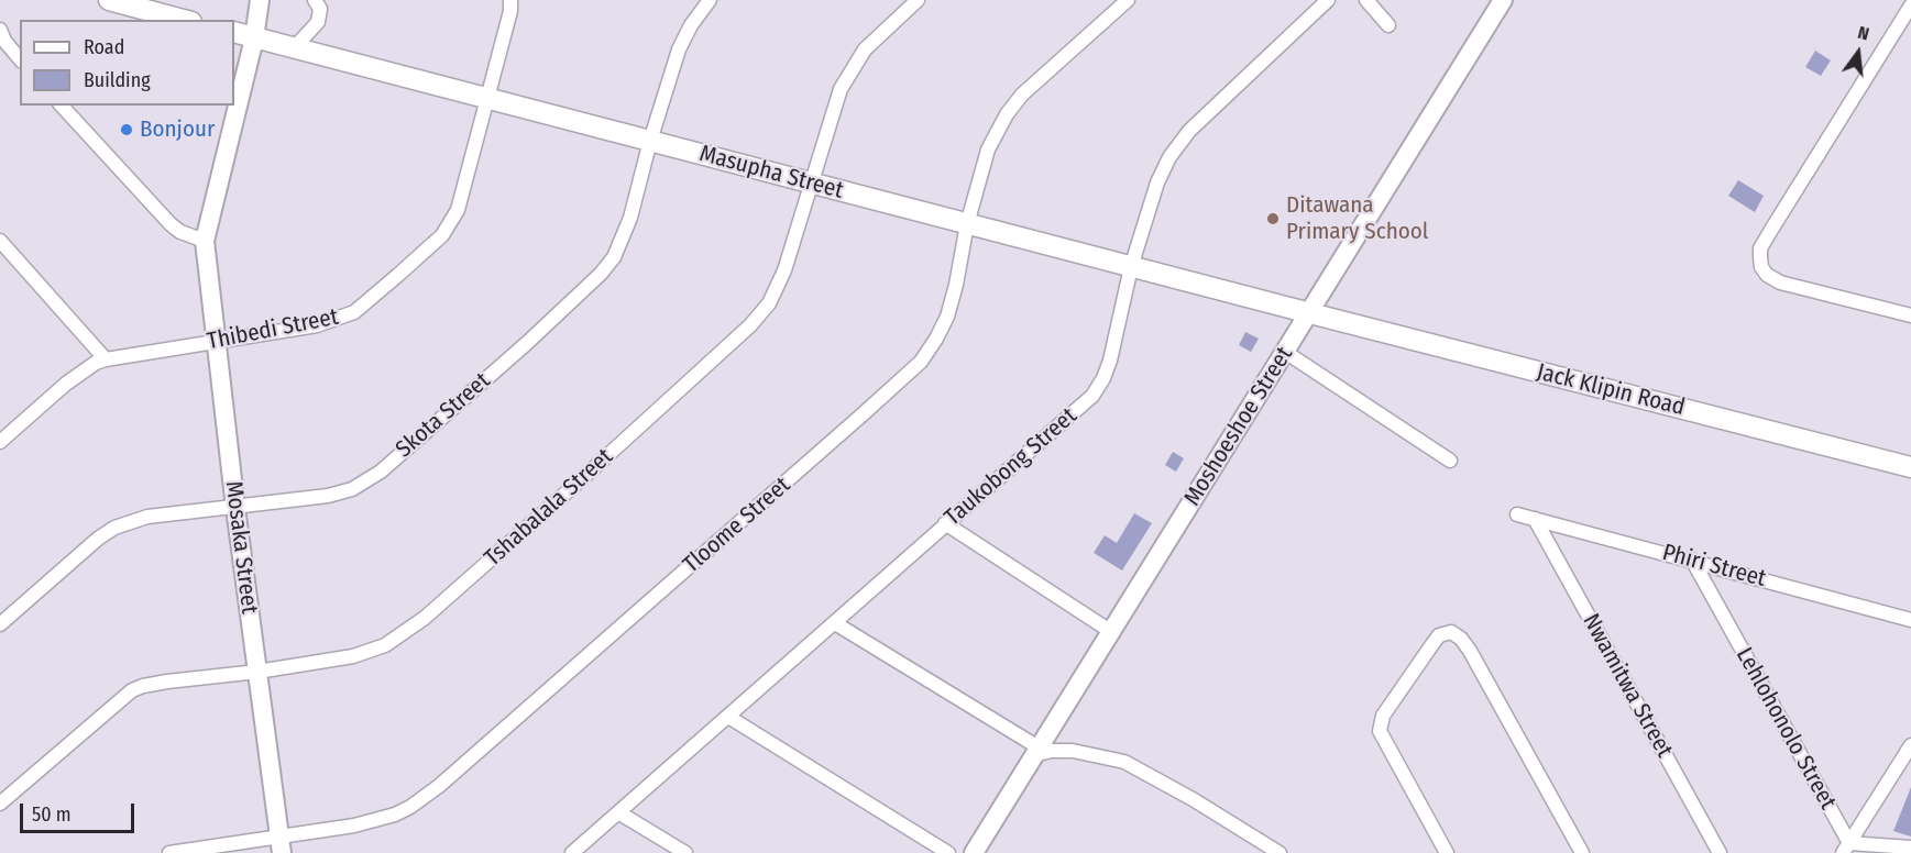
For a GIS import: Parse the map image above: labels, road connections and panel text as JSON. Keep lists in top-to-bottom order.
{
  "streets": {
    "main road": ["Masupha Street", "Jack Klipin Road"],
    "street": [
      "Thibedi Street",
      "Skota Street",
      "Moshoeshoe Street",
      "Taukobong Street",
      "Tshabalala Street",
      "Tloome Street",
      "Mosaka Street",
      "Phiri Street",
      "Nwamitwa Street",
      "Lehlohonolo Street"
    ]
  },
  "crossings": [
    ["Masupha Street", "Thibedi Street"],
    ["Masupha Street", "Jack Klipin Road"],
    ["Masupha Street", "Skota Street"],
    ["Masupha Street", "Moshoeshoe Street"],
    ["Masupha Street", "Taukobong Street"],
    ["Masupha Street", "Tshabalala Street"],
    ["Masupha Street", "Tloome Street"],
    ["Masupha Street", "Mosaka Street"],
    ["Thibedi Street", "Mosaka Street"],
    ["Jack Klipin Road", "Moshoeshoe Street"],
    ["Skota Street", "Mosaka Street"],
    ["Tshabalala Street", "Mosaka Street"],
    ["Tloome Street", "Mosaka Street"],
    ["Phiri Street", "Nwamitwa Street"],
    ["Phiri Street", "Lehlohonolo Street"]
  ],
  "places": ["Bonjour", "Ditawana Primary School"],
  "legend": ["Road", "Building"],
  "scale_bar": "50 m",
  "north": "top"
}
